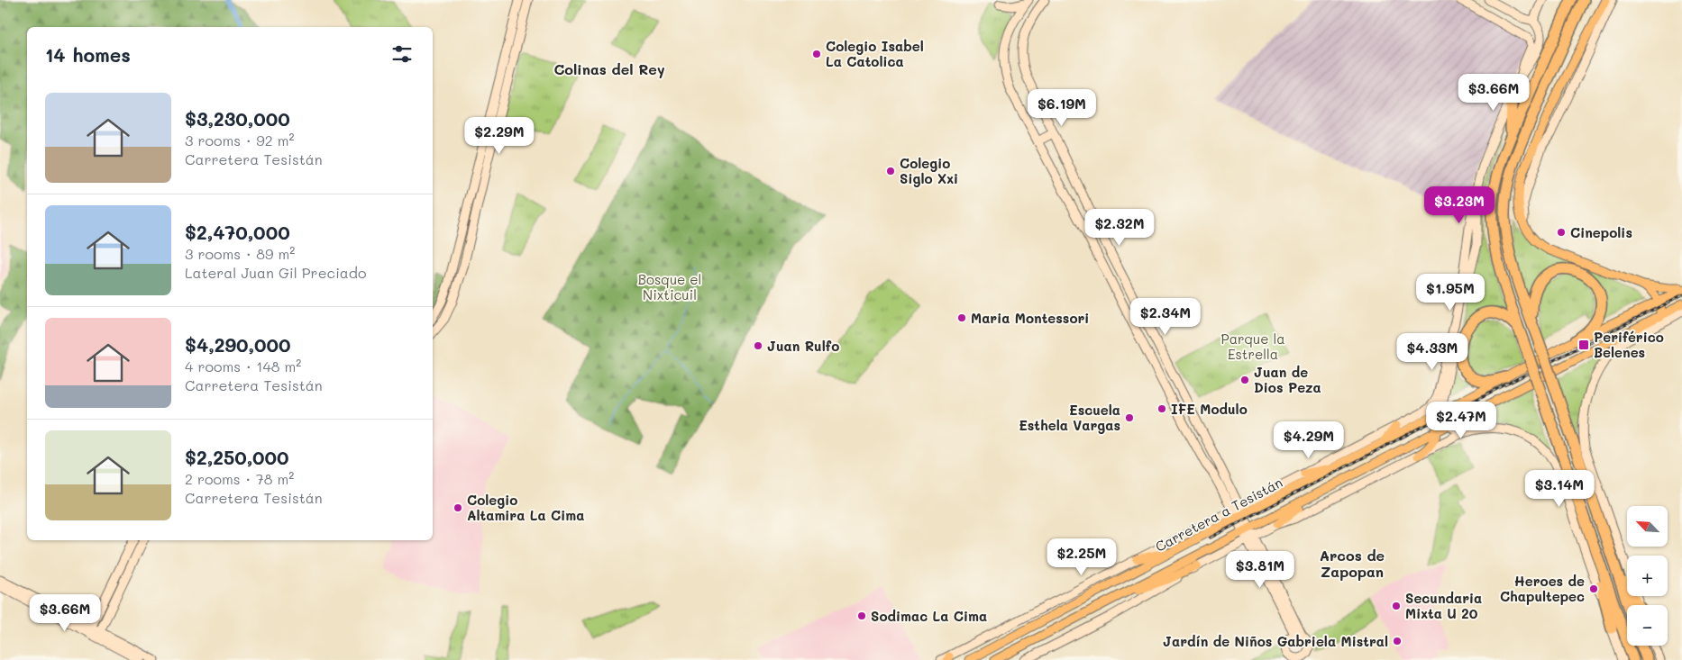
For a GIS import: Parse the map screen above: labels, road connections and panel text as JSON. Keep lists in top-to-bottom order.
{
  "streets": {
    "main road": ["Carretera a Tesistán"]
  },
  "districts": ["Colinas del Rey", "Arcos de Zapopan"],
  "parks": ["Bosque el Nixticuil", "Parque la Estrella"],
  "places": {
    "other": [
      "Colegio Isabel La Catolica",
      "Colegio Siglo Xxi",
      "Cinepolis",
      "Maria Montessori",
      "Juan Rulfo",
      "Juan de Dios Peza",
      "IFE Modulo",
      "Escuela Esthela Vargas",
      "Colegio Altamira La Cima",
      "Heroes de Chapultepec",
      "Secundaria Mixta U 20",
      "Sodimac La Cima",
      "Jardín de Niños Gabriela Mistral"
    ],
    "transit": ["Periférico Belenes"]
  },
  "north": "top left",
  "page": {
    "heading": "14 homes",
    "price": [
      "$3.66M",
      "$6.19M",
      "$2.29M",
      "$3.23M",
      "$2.32M",
      "$1.95M",
      "$2.34M",
      "$4.33M",
      "$2.47M",
      "$4.29M",
      "$3.14M",
      "$2.25M",
      "$3.81M",
      "$3.66M"
    ],
    "list": [
      {
        "name": "$3,230,000",
        "note": "3 rooms · 92 m² · Carretera Tesistán"
      },
      {
        "name": "$2,470,000",
        "note": "3 rooms · 89 m² · Lateral Juan Gil Preciado"
      },
      {
        "name": "$4,290,000",
        "note": "4 rooms · 148 m² · Carretera Tesistán"
      },
      {
        "name": "$2,250,000",
        "note": "2 rooms · 78 m² · Carretera Tesistán"
      }
    ],
    "map_buttons": ["+", "−"]
  }
}
